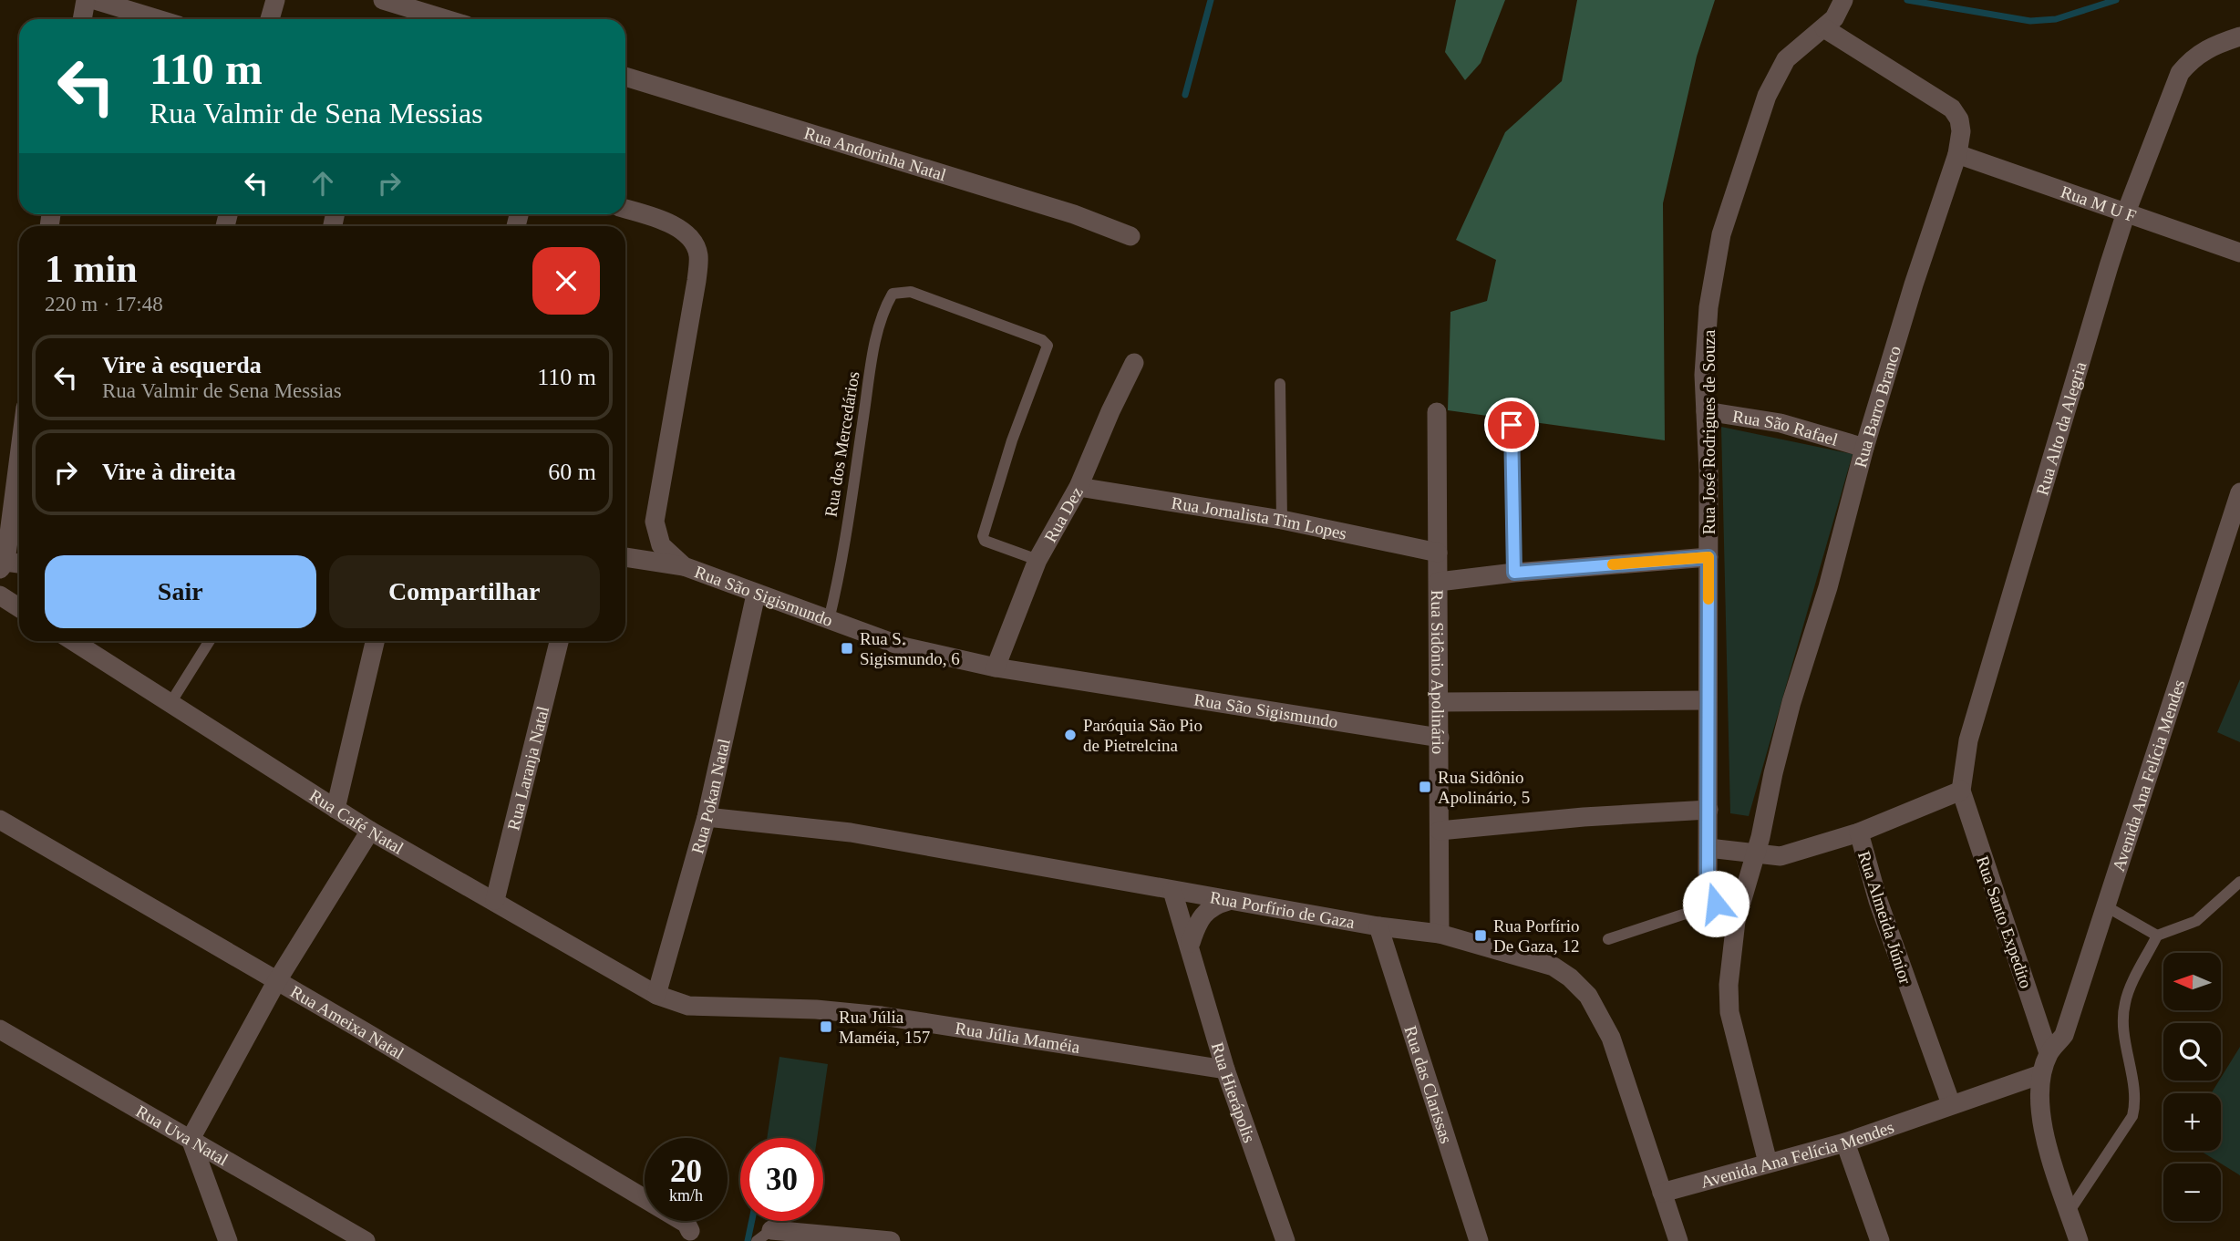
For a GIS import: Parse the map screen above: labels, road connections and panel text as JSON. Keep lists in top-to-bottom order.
{
  "streets": {
    "street": [
      "Rua Andorinha Natal",
      "Rua M U F",
      "Rua Barro Branco",
      "Rua São Rafael",
      "Rua Alto da Alegria",
      "Rua José Rodrigues de Souza",
      "Rua Dez",
      "Rua Jornalista Tim Lopes",
      "Rua São Sigismundo",
      "Rua Sidônio Apolinário",
      "Rua Laranja Natal",
      "Avenida Ana Felícia Mendes",
      "Rua Pokan Natal",
      "Rua Café Natal",
      "Rua Porfírio de Gaza",
      "Rua Almeida Júnior",
      "Rua Santo Expedito",
      "Rua Ameixa Natal",
      "Rua Júlia Maméia",
      "Rua das Clarissas",
      "Rua Hierápolis",
      "Rua Uva Natal"
    ],
    "lane": ["Rua dos Mercedários"]
  },
  "crossings": [
    ["Rua M U F", "Rua Barro Branco"],
    ["Rua M U F", "Rua Alto da Alegria"],
    ["Rua Barro Branco", "Rua São Rafael"],
    ["Rua Barro Branco", "Rua José Rodrigues de Souza"],
    ["Rua Barro Branco", "Avenida Ana Felícia Mendes"],
    ["Rua São Rafael", "Rua José Rodrigues de Souza"],
    ["Rua Alto da Alegria", "Rua Almeida Júnior"],
    ["Rua Alto da Alegria", "Rua Santo Expedito"],
    ["Rua dos Mercedários", "Rua Dez"],
    ["Rua dos Mercedários", "Rua São Sigismundo"],
    ["Rua Dez", "Rua Jornalista Tim Lopes"],
    ["Rua Dez", "Rua São Sigismundo"],
    ["Rua Jornalista Tim Lopes", "Rua Sidônio Apolinário"],
    ["Rua São Sigismundo", "Rua Sidônio Apolinário"],
    ["Rua São Sigismundo", "Rua Pokan Natal"],
    ["Rua Sidônio Apolinário", "Rua Porfírio de Gaza"],
    ["Rua Laranja Natal", "Rua Café Natal"],
    ["Avenida Ana Felícia Mendes", "Rua Porfírio de Gaza"],
    ["Avenida Ana Felícia Mendes", "Rua Almeida Júnior"],
    ["Avenida Ana Felícia Mendes", "Rua Santo Expedito"],
    ["Rua Pokan Natal", "Rua Café Natal"],
    ["Rua Pokan Natal", "Rua Porfírio de Gaza"],
    ["Rua Pokan Natal", "Rua Júlia Maméia"],
    ["Rua Café Natal", "Rua Júlia Maméia"],
    ["Rua Porfírio de Gaza", "Rua das Clarissas"],
    ["Rua Porfírio de Gaza", "Rua Hierápolis"],
    ["Rua Almeida Júnior", "Rua Santo Expedito"],
    ["Rua Júlia Maméia", "Rua Hierápolis"]
  ],
  "places": {
    "transit": [
      "Rua S. Sigismundo, 6",
      "Rua Sidônio Apolinário, 5",
      "Rua Porfírio De Gaza, 12",
      "Rua Júlia Maméia, 157"
    ],
    "other": ["Paróquia São Pio de Pietrelcina"]
  },
  "north": "left",
  "page": {
    "turn": ["110 m", "Rua Valmir de Sena Messias"],
    "heading": ["1 min", "220 m · 17:48"],
    "list": [
      {
        "name": "Vire à esquerda",
        "note": "Rua Valmir de Sena Messias",
        "value": "110 m"
      },
      {
        "name": "Vire à direita",
        "value": "60 m"
      }
    ],
    "buttons": ["Sair", "Compartilhar"],
    "map_buttons": ["+", "−"],
    "speed": "20 km/h",
    "limit": "30"
  }
}
